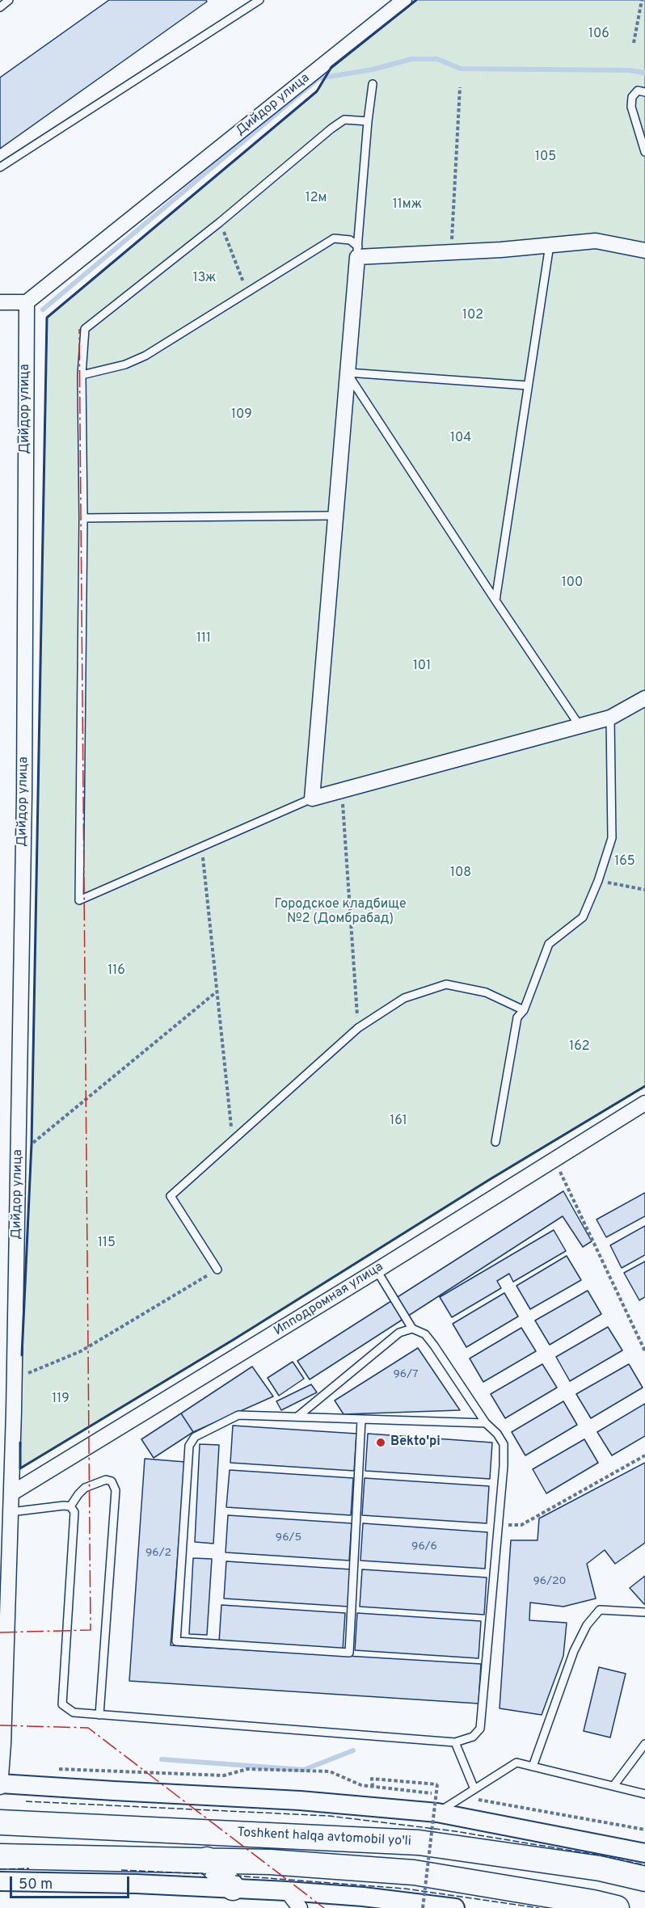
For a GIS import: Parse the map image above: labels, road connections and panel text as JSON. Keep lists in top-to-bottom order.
{
  "streets": {
    "highway": ["Toshkent halqa avtomobil yo'li"],
    "street": ["Дийдор улица", "Ипподромная улица"]
  },
  "crossings": [
    ["Дийдор улица", "Ипподромная улица"]
  ],
  "parks": [
    "106",
    "105",
    "12м",
    "11мж",
    "13ж",
    "102",
    "109",
    "104",
    "100",
    "111",
    "101",
    "165",
    "108",
    "Городское кладбище №2 (Домбрабад)",
    "116",
    "162",
    "161",
    "115",
    "119"
  ],
  "places": ["Bekto'pi"],
  "house_numbers": [
    "96/7",
    "96/5",
    "96/6",
    "96/2",
    "96/20"
  ],
  "scale_bar": "50 m"
}
